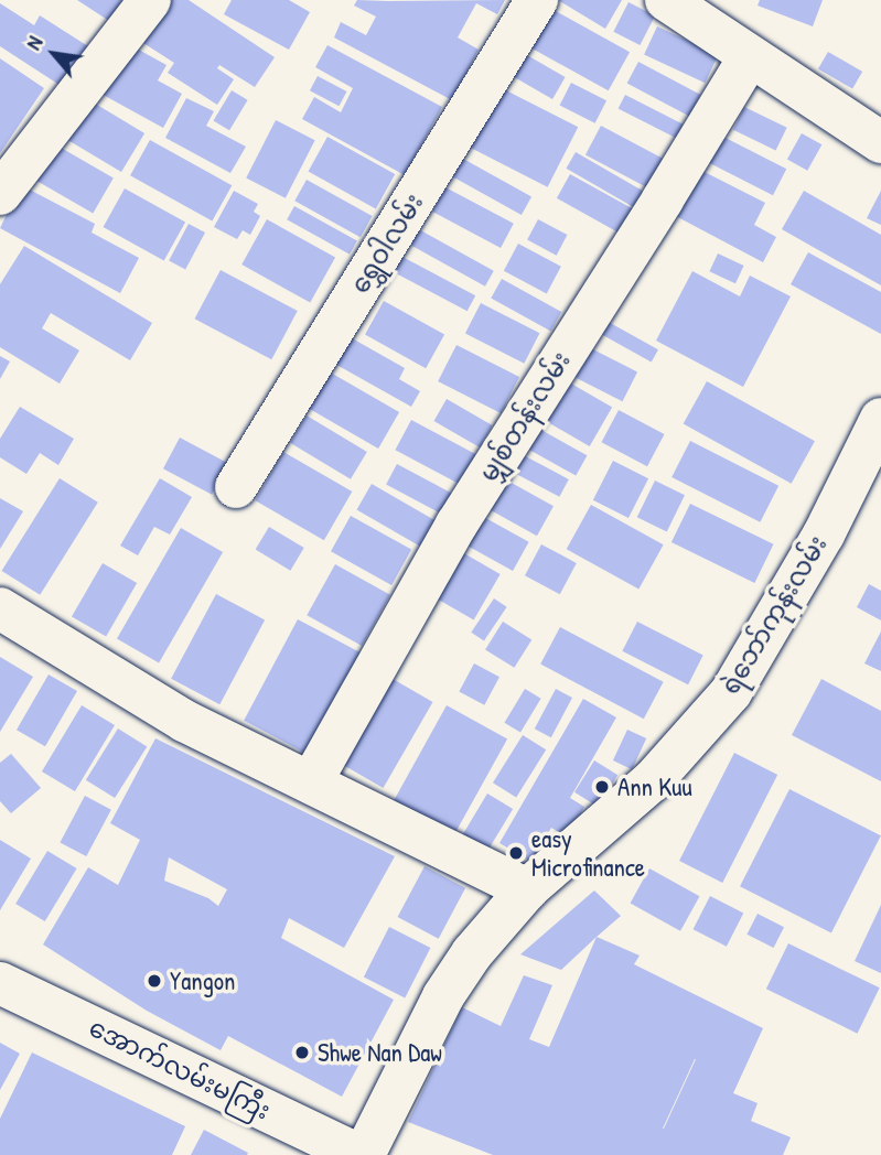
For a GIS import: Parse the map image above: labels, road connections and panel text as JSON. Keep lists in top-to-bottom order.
{
  "streets": {
    "street": [
      "ရွှေဝါလမ်း",
      "မျှစ်တန်းလမ်း",
      "ရဲဘော်ကုန်းလမ်း",
      "အောက်လမ်းမကြီး"
    ]
  },
  "crossings": [
    ["ရဲဘော်ကုန်းလမ်း", "အောက်လမ်းမကြီး"]
  ],
  "places": [
    "Ann Kuu",
    "easy Microfinance",
    "Yangon",
    "Shwe Nan Daw"
  ],
  "north": "top left"
}
